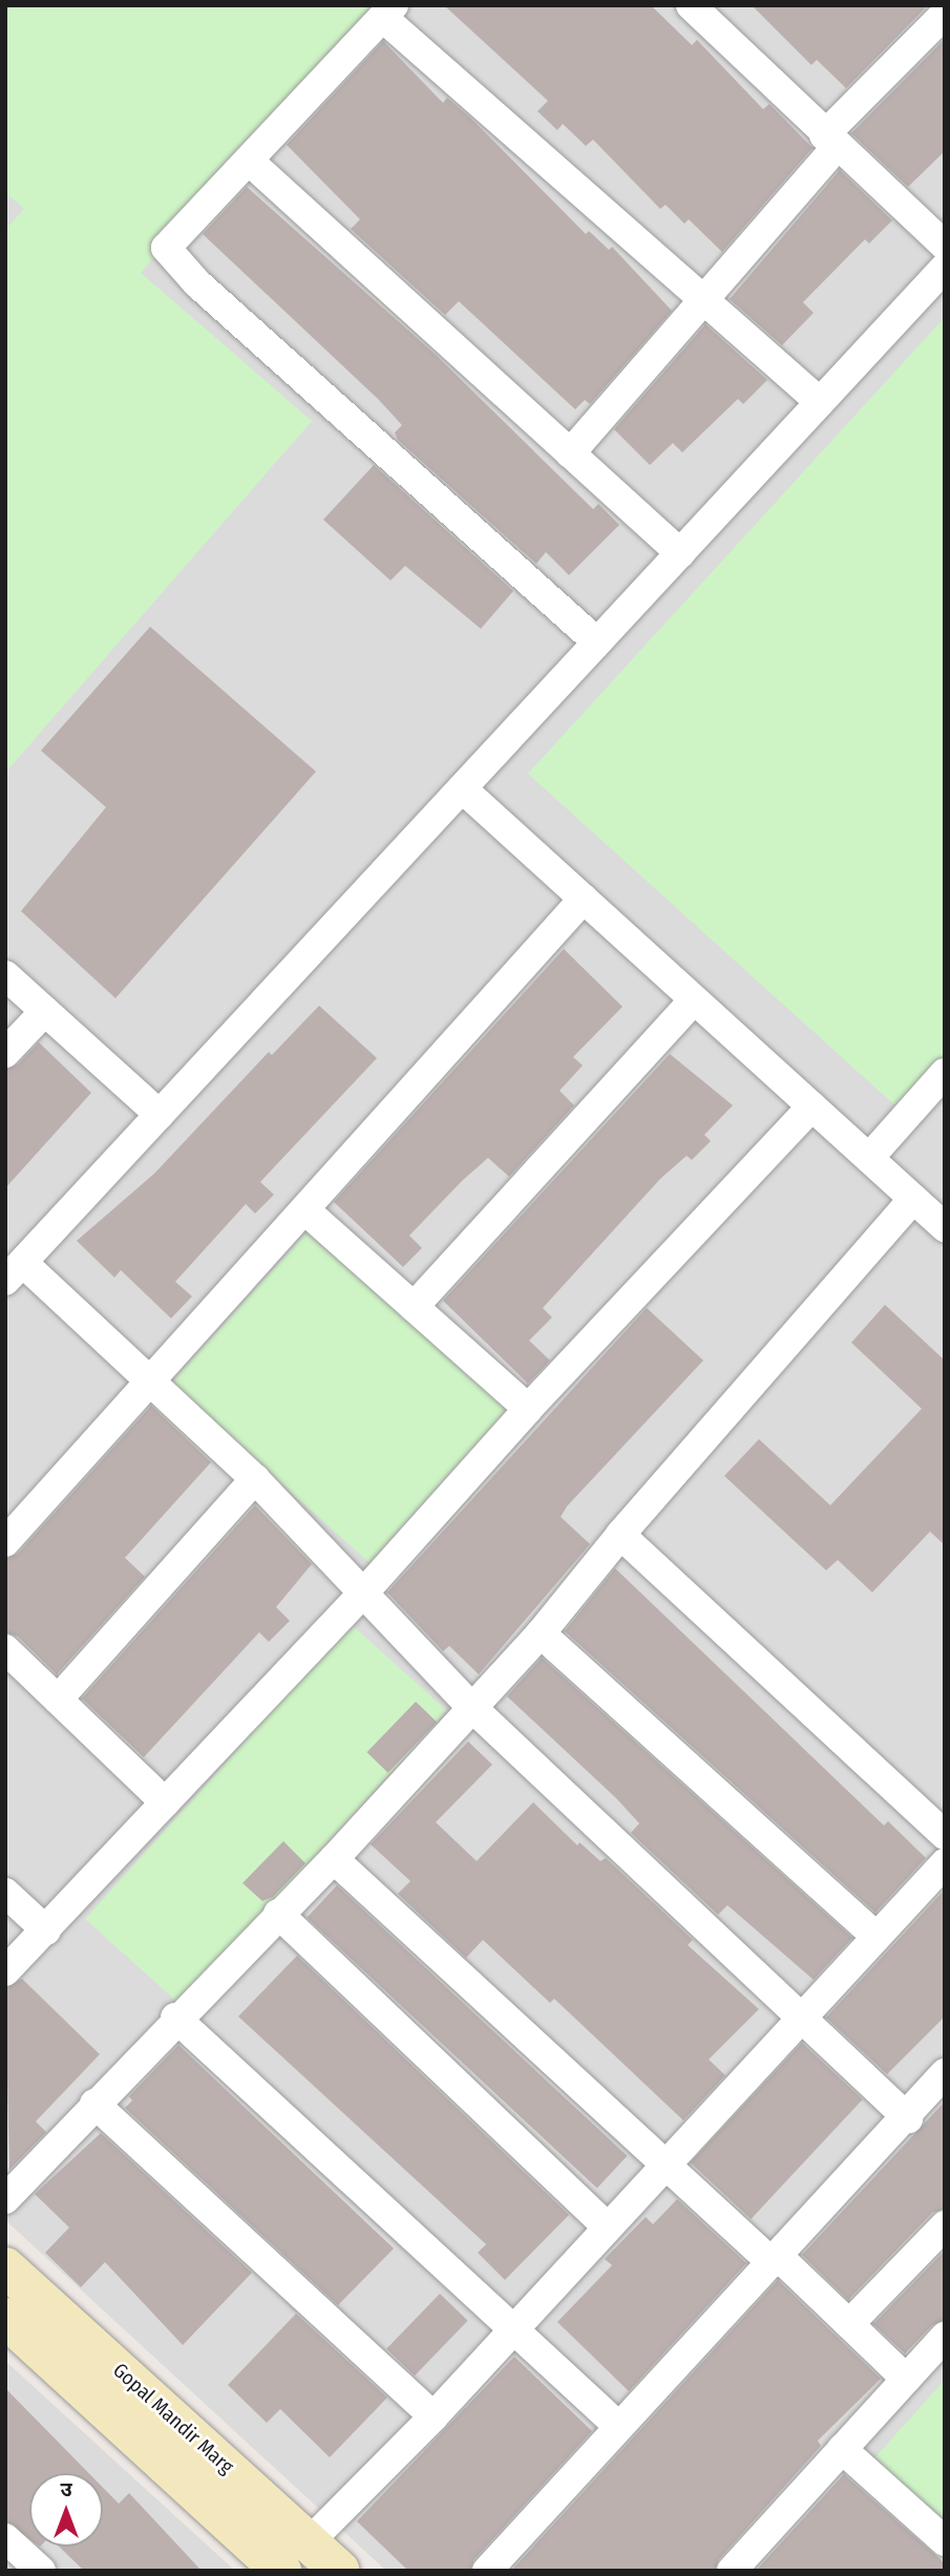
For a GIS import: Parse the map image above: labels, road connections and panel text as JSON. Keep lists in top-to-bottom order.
{
  "streets": {
    "street": ["Gopal Mandir Marg"]
  },
  "north": "top"
}
